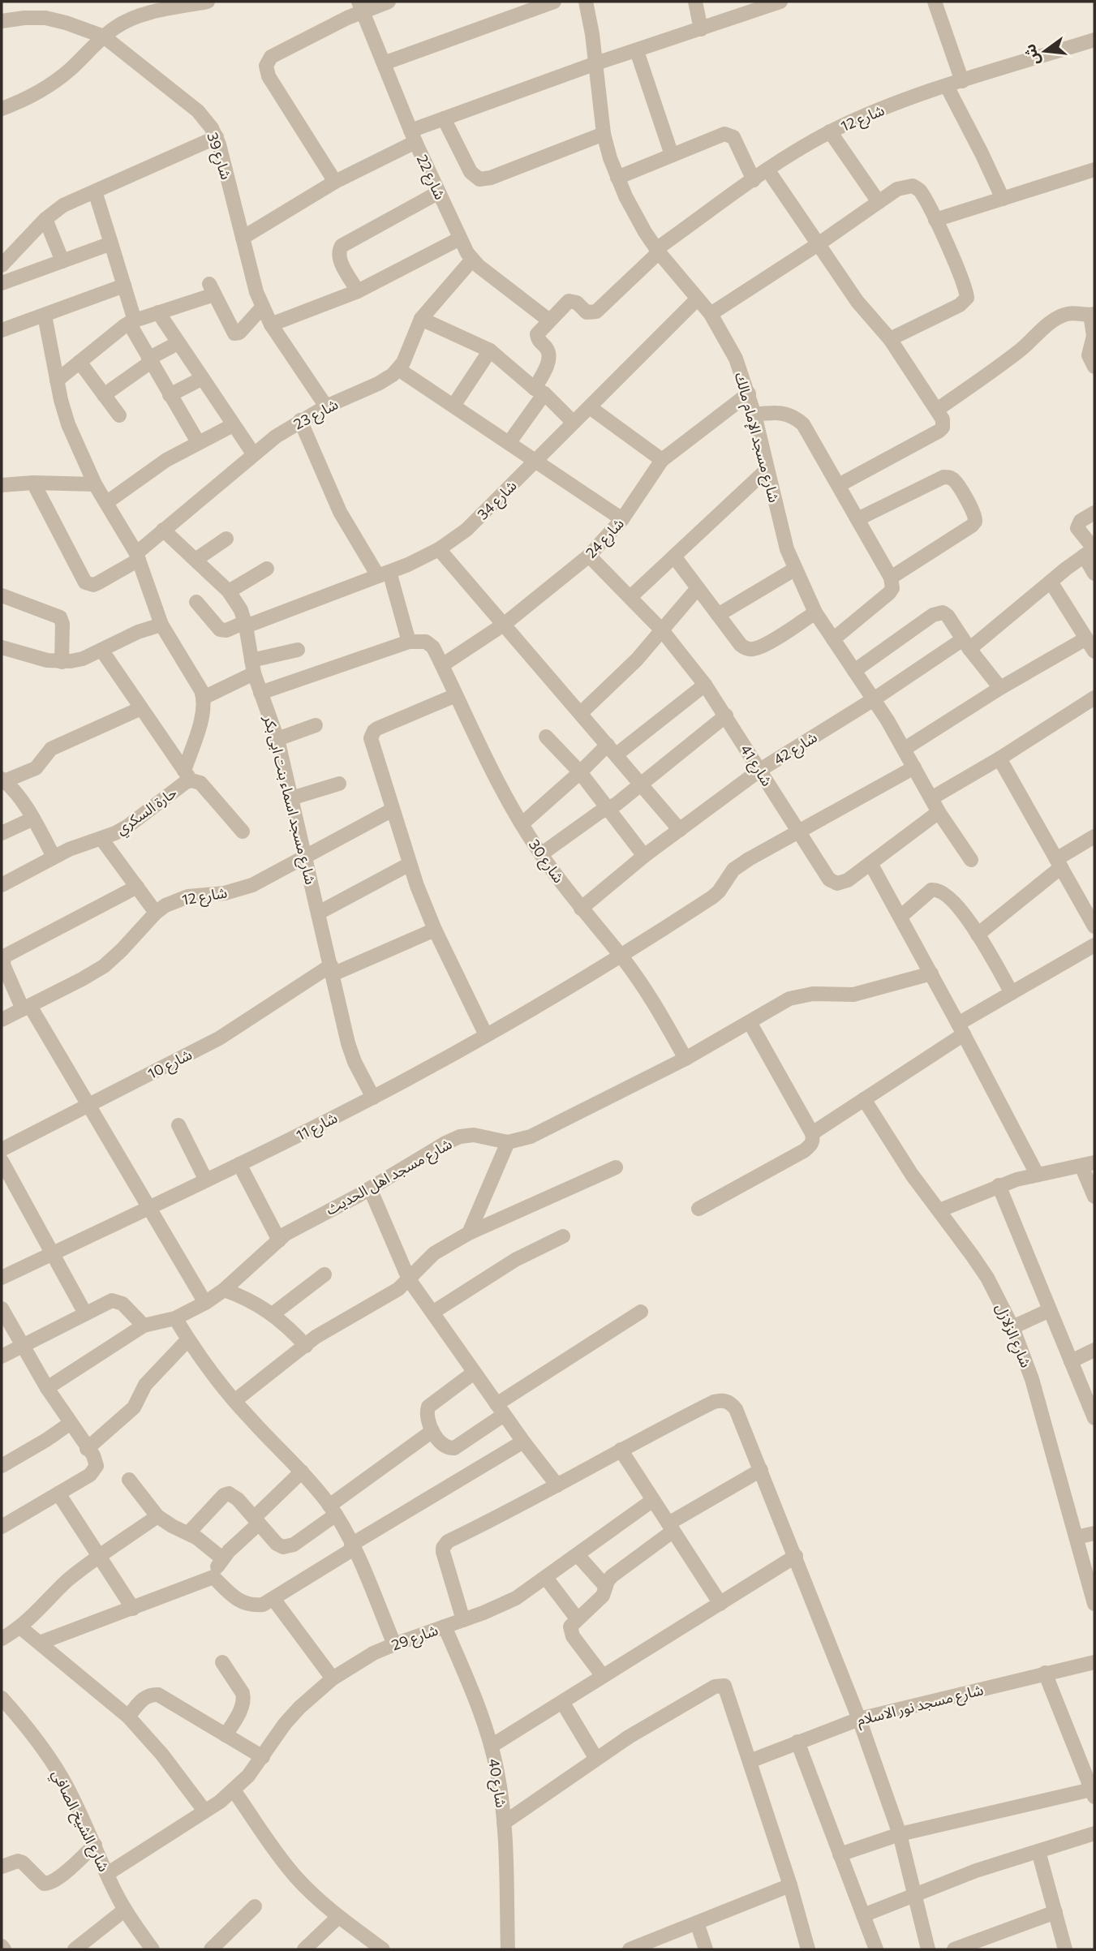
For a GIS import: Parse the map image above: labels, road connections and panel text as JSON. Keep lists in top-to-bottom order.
{
  "streets": {
    "street": [
      "شارع 12",
      "شارع 39",
      "شارع 22",
      "شارع 23",
      "شارع مسجد الإمام مالك",
      "شارع 34",
      "شارع 24",
      "شارع 42",
      "شارع 41",
      "شارع مسجد اسماء بنت ابى بكر",
      "حارة السكري",
      "شارع 30",
      "شارع 10",
      "شارع 11",
      "شارع مسجد اهل الحديث",
      "شارع الزلازل",
      "شارع 29",
      "شارع مسجد نور الاسلام",
      "شارع 40",
      "شارع الشيخ الصافي"
    ]
  },
  "crossings": [
    ["شارع 12", "شارع 22"],
    ["شارع 12", "شارع مسجد الإمام مالك"],
    ["شارع 12", "شارع مسجد اسماء بنت ابى بكر"],
    ["شارع 39", "شارع 23"],
    ["شارع 22", "شارع 23"],
    ["شارع 23", "شارع مسجد اسماء بنت ابى بكر"],
    ["شارع مسجد الإمام مالك", "شارع 34"],
    ["شارع مسجد الإمام مالك", "شارع 24"],
    ["شارع مسجد الإمام مالك", "شارع 42"],
    ["شارع مسجد الإمام مالك", "شارع 41"],
    ["شارع مسجد الإمام مالك", "شارع 11"],
    ["شارع 34", "شارع مسجد اسماء بنت ابى بكر"],
    ["شارع 24", "شارع 41"],
    ["شارع 24", "شارع 30"],
    ["شارع 42", "شارع 41"],
    ["شارع 42", "شارع 30"],
    ["شارع 41", "شارع 11"],
    ["شارع مسجد اسماء بنت ابى بكر", "شارع 10"],
    ["شارع مسجد اسماء بنت ابى بكر", "شارع 11"],
    ["شارع 30", "شارع 11"],
    ["شارع 30", "شارع مسجد اهل الحديث"],
    ["شارع 29", "شارع 40"],
    ["شارع 29", "شارع الشيخ الصافي"]
  ],
  "north": "left"
}
